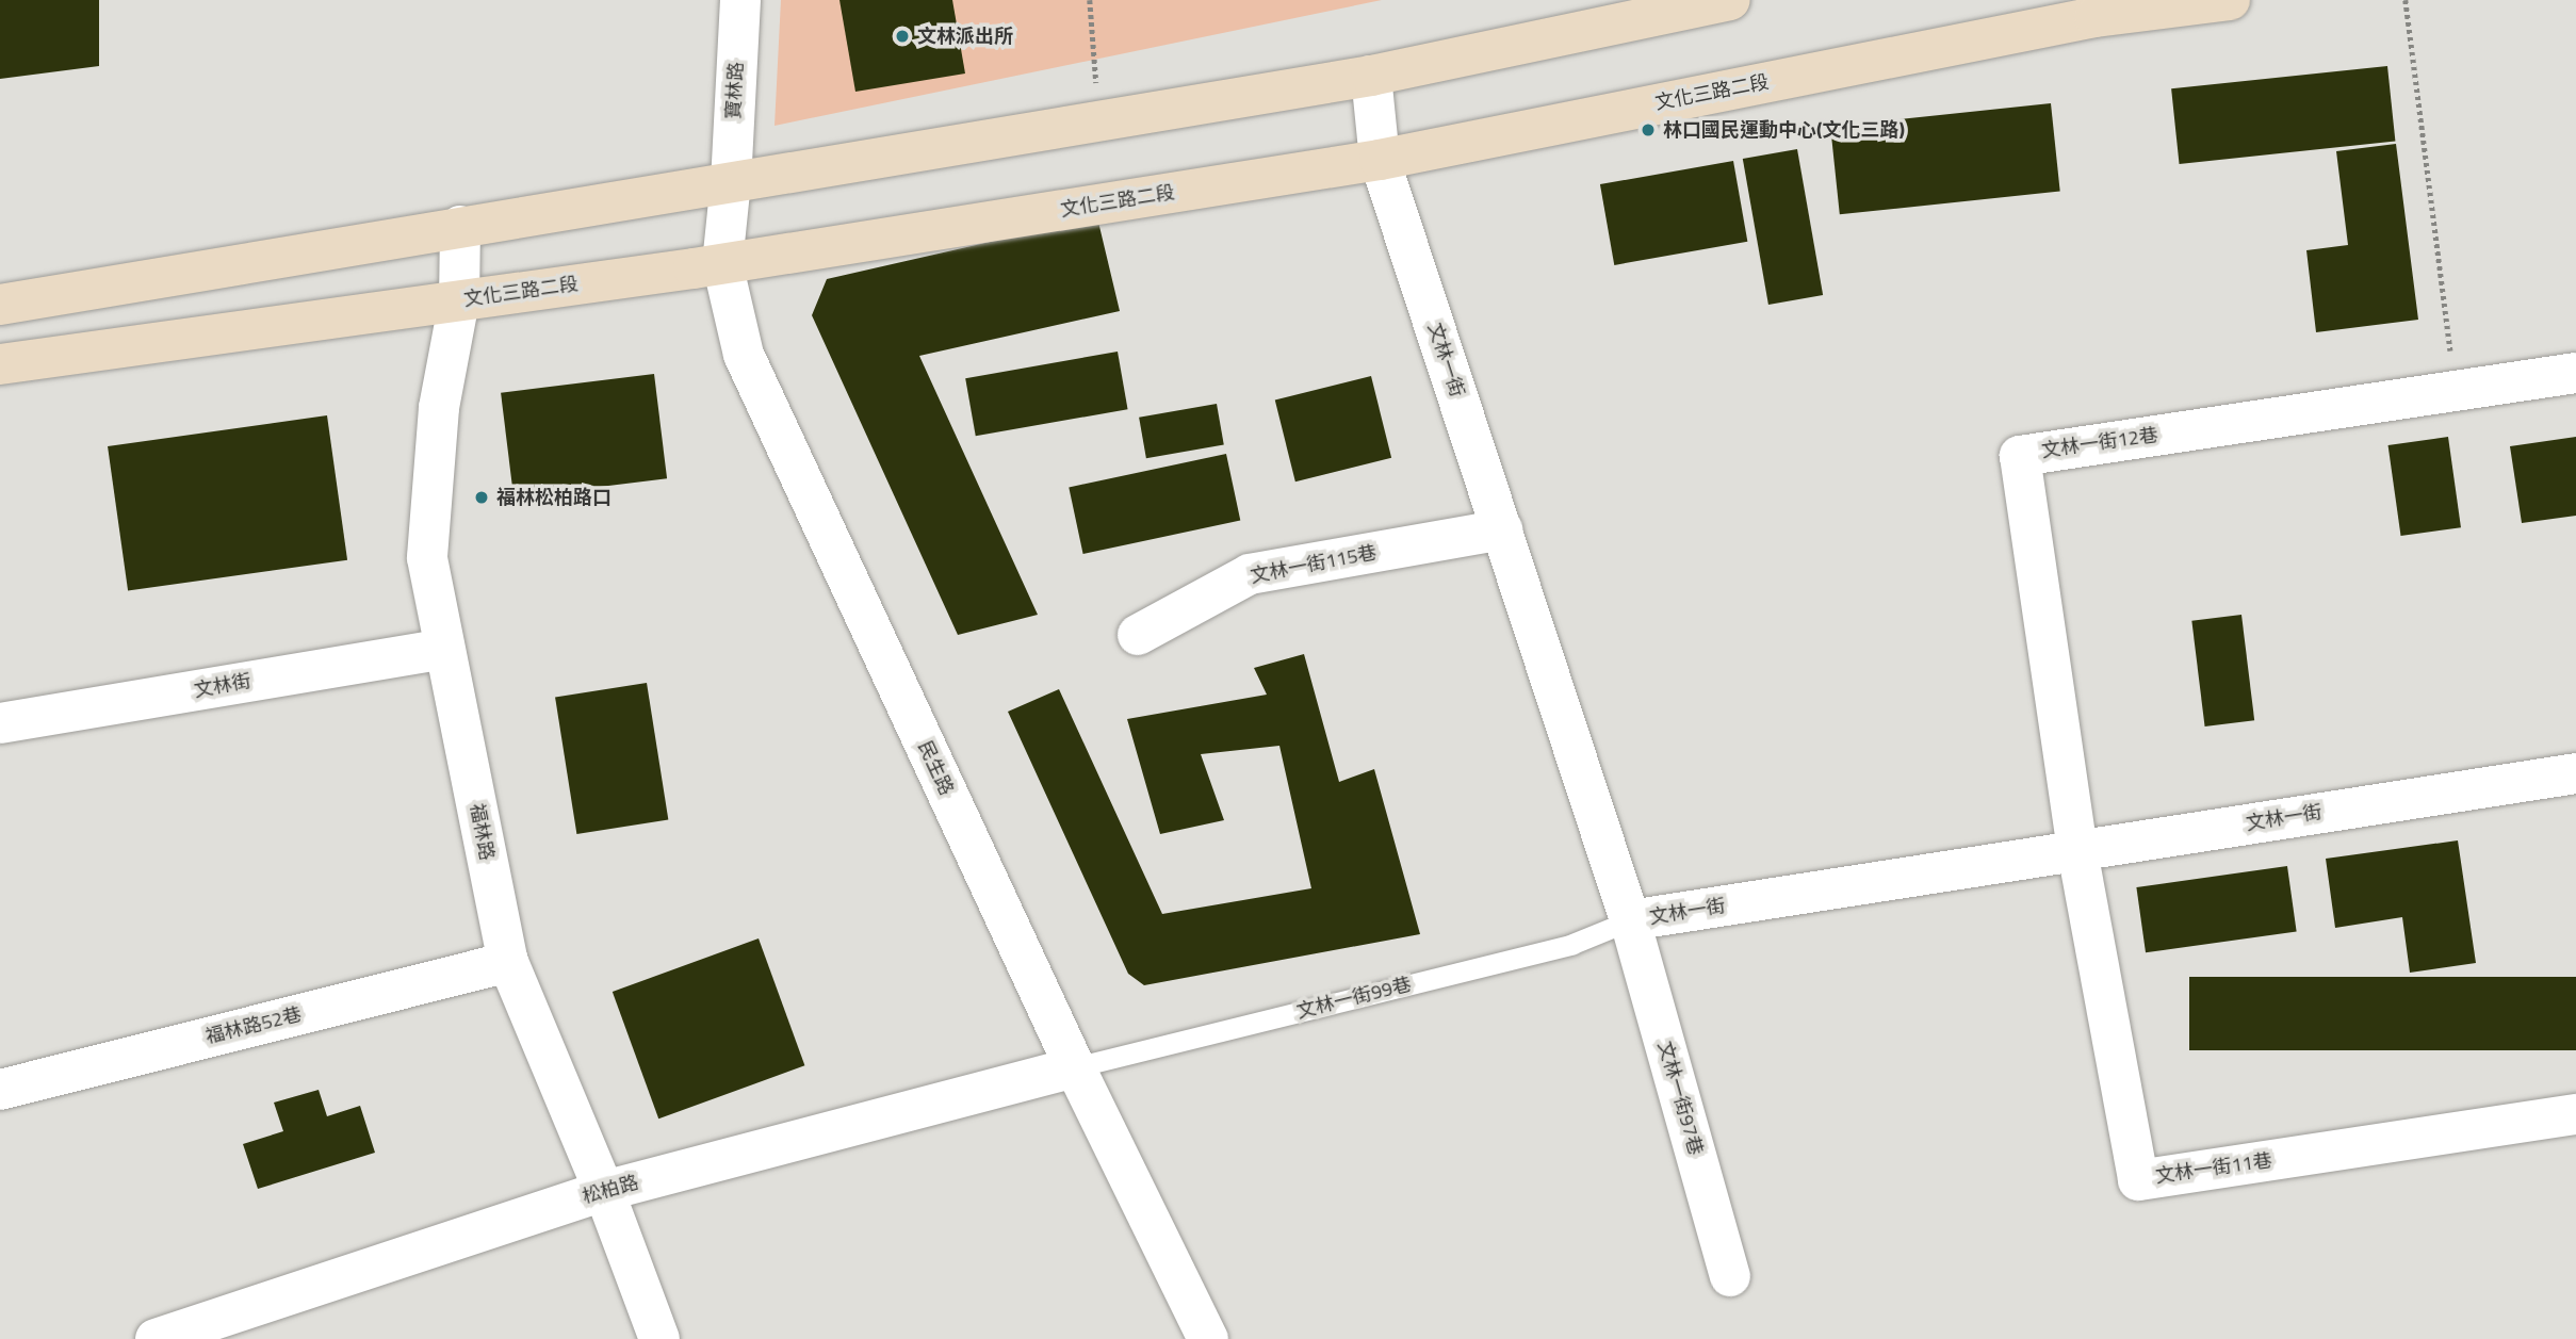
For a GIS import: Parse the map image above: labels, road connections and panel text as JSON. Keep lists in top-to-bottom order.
{
  "streets": {
    "street": [
      "寶林路",
      "文化三路二段",
      "文林一街",
      "文林一街12巷",
      "文林一街115巷",
      "文林街",
      "民生路",
      "福林路",
      "福林路52巷",
      "文林一街97巷",
      "文林一街11巷",
      "松柏路"
    ],
    "lane": ["文林一街99巷"]
  },
  "crossings": [
    ["寶林路", "民生路"],
    ["文化三路二段", "文林一街"],
    ["文化三路二段", "民生路"],
    ["文化三路二段", "福林路"],
    ["文林一街", "文林一街12巷"],
    ["文林一街", "文林一街115巷"],
    ["文林一街", "文林一街99巷"],
    ["文林一街", "文林一街97巷"],
    ["文林一街", "文林一街11巷"],
    ["文林一街12巷", "文林一街11巷"],
    ["文林街", "福林路"],
    ["民生路", "文林一街99巷"],
    ["民生路", "松柏路"],
    ["福林路", "福林路52巷"],
    ["福林路", "松柏路"],
    ["文林一街99巷", "文林一街97巷"],
    ["文林一街99巷", "松柏路"]
  ],
  "places": ["文林派出所", "林口國民運動中心(文化三路)", "福林松柏路口"]
}
